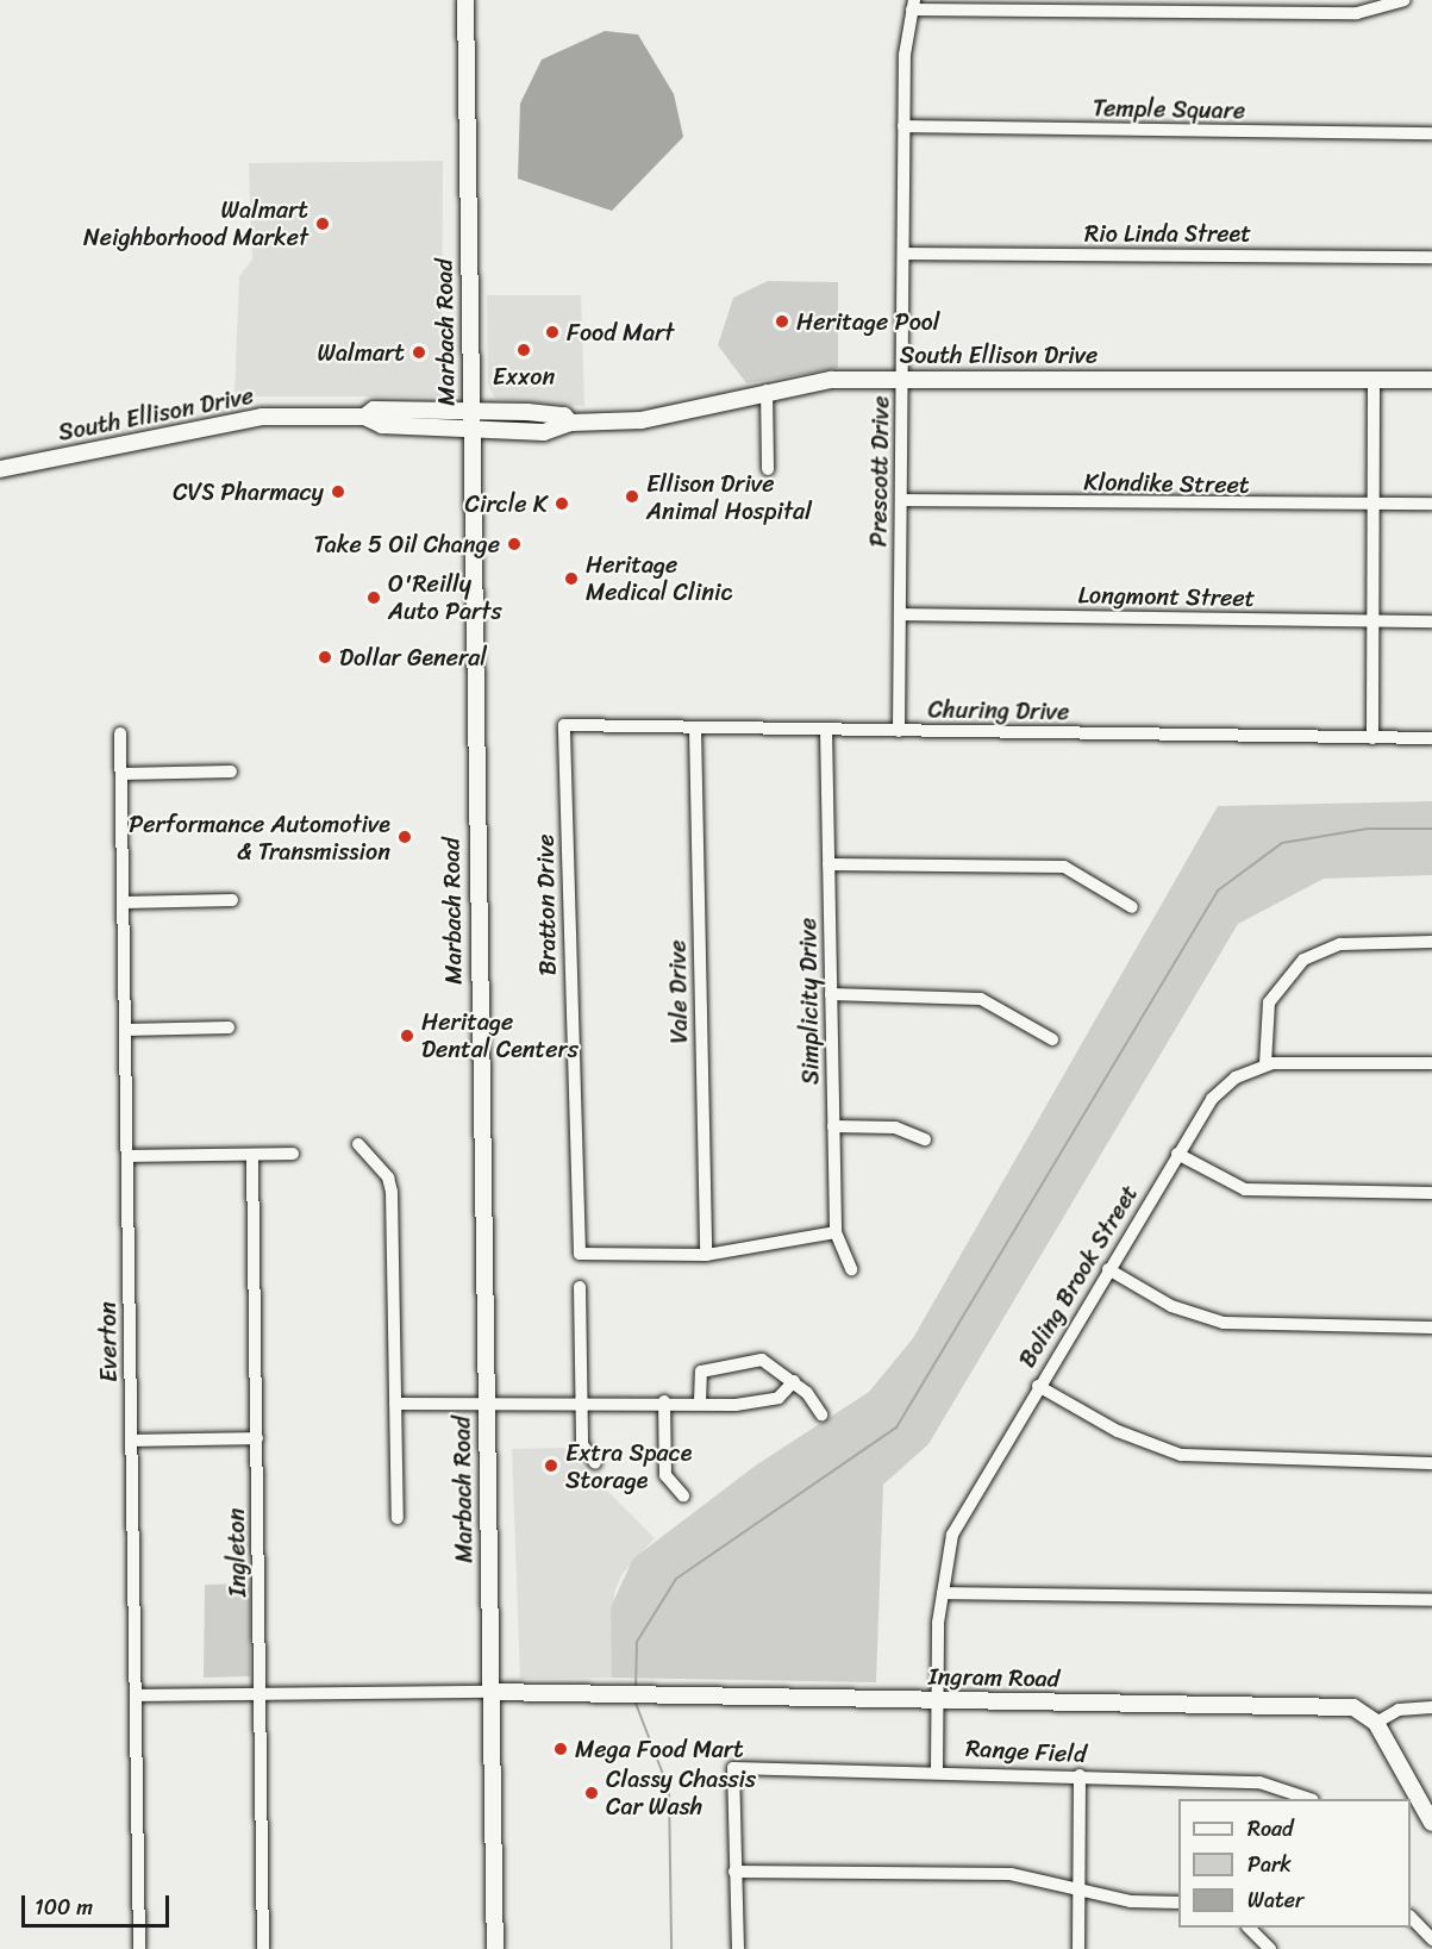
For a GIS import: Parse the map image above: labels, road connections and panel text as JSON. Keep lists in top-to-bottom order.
{
  "streets": {
    "street": [
      "Temple Square",
      "Rio Linda Street",
      "Marbach Road",
      "South Ellison Drive",
      "Prescott Drive",
      "Klondike Street",
      "Longmont Street",
      "Churing Drive",
      "Bratton Drive",
      "Vale Drive",
      "Simplicity Drive",
      "Boling Brook Street",
      "Everton",
      "Ingleton",
      "Ingram Road",
      "Range Field"
    ]
  },
  "crossings": [
    ["Temple Square", "Prescott Drive"],
    ["Rio Linda Street", "Prescott Drive"],
    ["Marbach Road", "South Ellison Drive"],
    ["Marbach Road", "Ingram Road"],
    ["South Ellison Drive", "Prescott Drive"],
    ["Prescott Drive", "Klondike Street"],
    ["Prescott Drive", "Longmont Street"],
    ["Prescott Drive", "Churing Drive"],
    ["Churing Drive", "Bratton Drive"],
    ["Churing Drive", "Vale Drive"],
    ["Churing Drive", "Simplicity Drive"],
    ["Bratton Drive", "Vale Drive"],
    ["Boling Brook Street", "Ingram Road"],
    ["Boling Brook Street", "Range Field"]
  ],
  "places": [
    "Walmart Neighborhood Market",
    "Heritage Pool",
    "Food Mart",
    "Exxon",
    "Walmart",
    "CVS Pharmacy",
    "Ellison Drive Animal Hospital",
    "Circle K",
    "Take 5 Oil Change",
    "Heritage Medical Clinic",
    "O'Reilly Auto Parts",
    "Dollar General",
    "Performance Automotive & Transmission",
    "Heritage Dental Centers",
    "Extra Space Storage",
    "Mega Food Mart",
    "Classy Chassis Car Wash"
  ],
  "legend": ["Road", "Park", "Water"],
  "scale_bar": "100 m"
}
